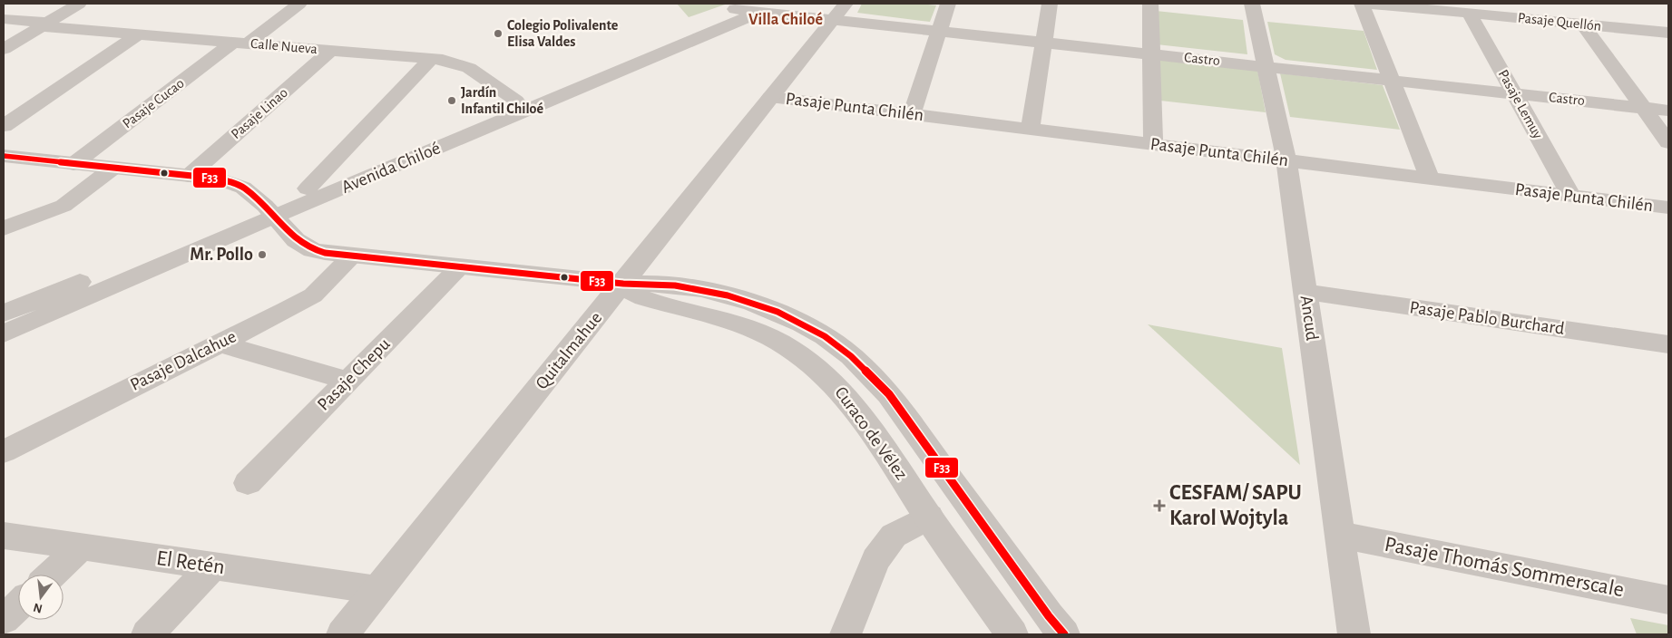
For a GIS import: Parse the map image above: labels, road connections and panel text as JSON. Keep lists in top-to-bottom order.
{
  "streets": {
    "street": [
      "Pasaje Quellón",
      "Calle Nueva",
      "Castro",
      "Pasaje Cucao",
      "Pasaje Lemuy",
      "Pasaje Punta Chilén",
      "Pasaje Linao",
      "Avenida Chiloé",
      "Ancud",
      "Pasaje Pablo Burchard",
      "Quitalmahue",
      "Pasaje Dalcahue",
      "Pasaje Chepu",
      "Curaco de Vélez",
      "El Retén",
      "Pasaje Thomás Sommerscale"
    ]
  },
  "crossings": [
    ["Pasaje Quellón", "Pasaje Lemuy"],
    ["Calle Nueva", "Pasaje Cucao"],
    ["Calle Nueva", "Pasaje Linao"],
    ["Calle Nueva", "Avenida Chiloé"],
    ["Castro", "Pasaje Lemuy"],
    ["Castro", "Avenida Chiloé"],
    ["Castro", "Ancud"],
    ["Castro", "Quitalmahue"],
    ["Pasaje Cucao", "Curaco de Vélez"],
    ["Pasaje Lemuy", "Pasaje Punta Chilén"],
    ["Pasaje Punta Chilén", "Ancud"],
    ["Pasaje Punta Chilén", "Quitalmahue"],
    ["Pasaje Linao", "Curaco de Vélez"],
    ["Avenida Chiloé", "Curaco de Vélez"],
    ["Ancud", "Pasaje Pablo Burchard"],
    ["Ancud", "Pasaje Thomás Sommerscale"],
    ["Quitalmahue", "Curaco de Vélez"],
    ["Quitalmahue", "El Retén"],
    ["Pasaje Dalcahue", "Curaco de Vélez"],
    ["Pasaje Chepu", "Curaco de Vélez"]
  ],
  "districts": ["Villa Chiloé"],
  "places": {
    "other": ["Colegio Polivalente Elisa Valdes", "Jardín Infantil Chiloé", "Mr. Pollo"],
    "health": ["CESFAM/ SAPU Karol Wojtyla"]
  },
  "lines": ["transit line F33"],
  "north": "bottom"
}
